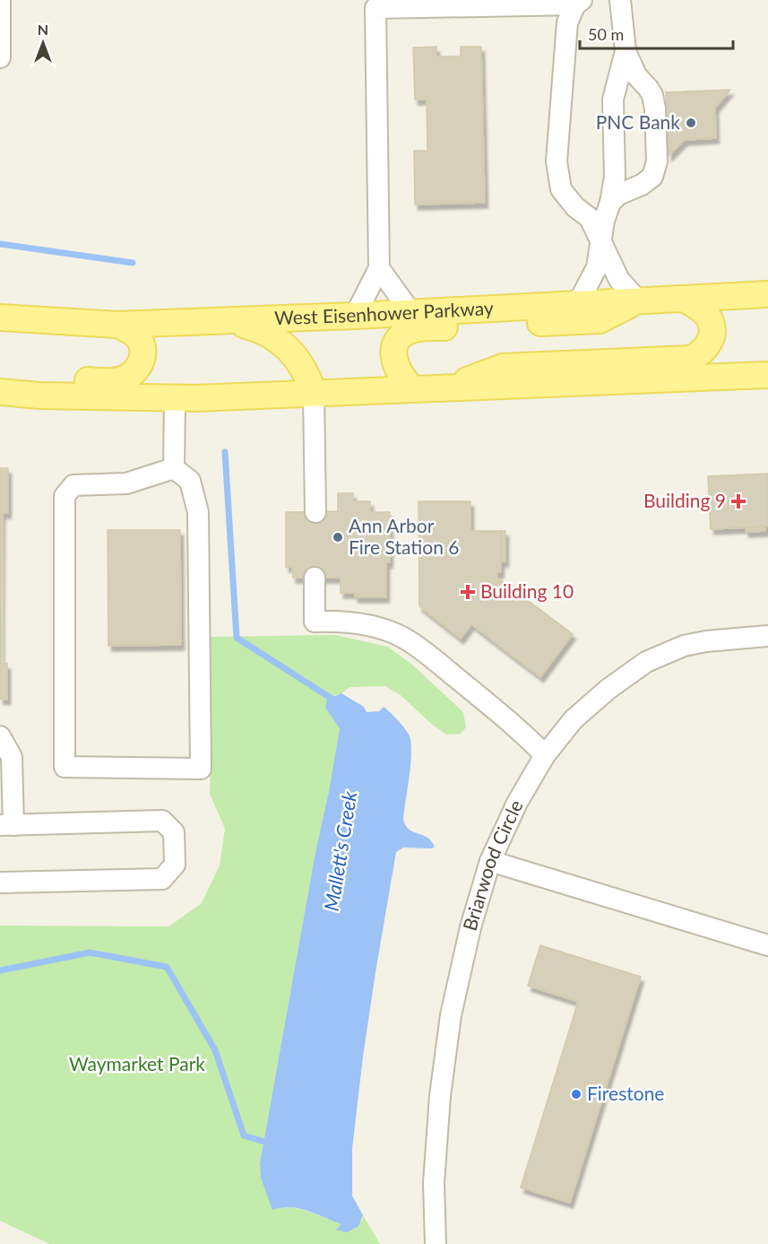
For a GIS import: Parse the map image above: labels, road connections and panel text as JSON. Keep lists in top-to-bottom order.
{
  "streets": {
    "main road": ["West Eisenhower Parkway"],
    "street": ["Briarwood Circle"]
  },
  "water": ["Mallett's Creek"],
  "parks": ["Waymarket Park"],
  "places": {
    "other": ["PNC Bank", "Ann Arbor Fire Station 6", "Firestone"],
    "health": ["Building 9", "Building 10"]
  },
  "scale_bar": "50 m",
  "north": "top"
}
